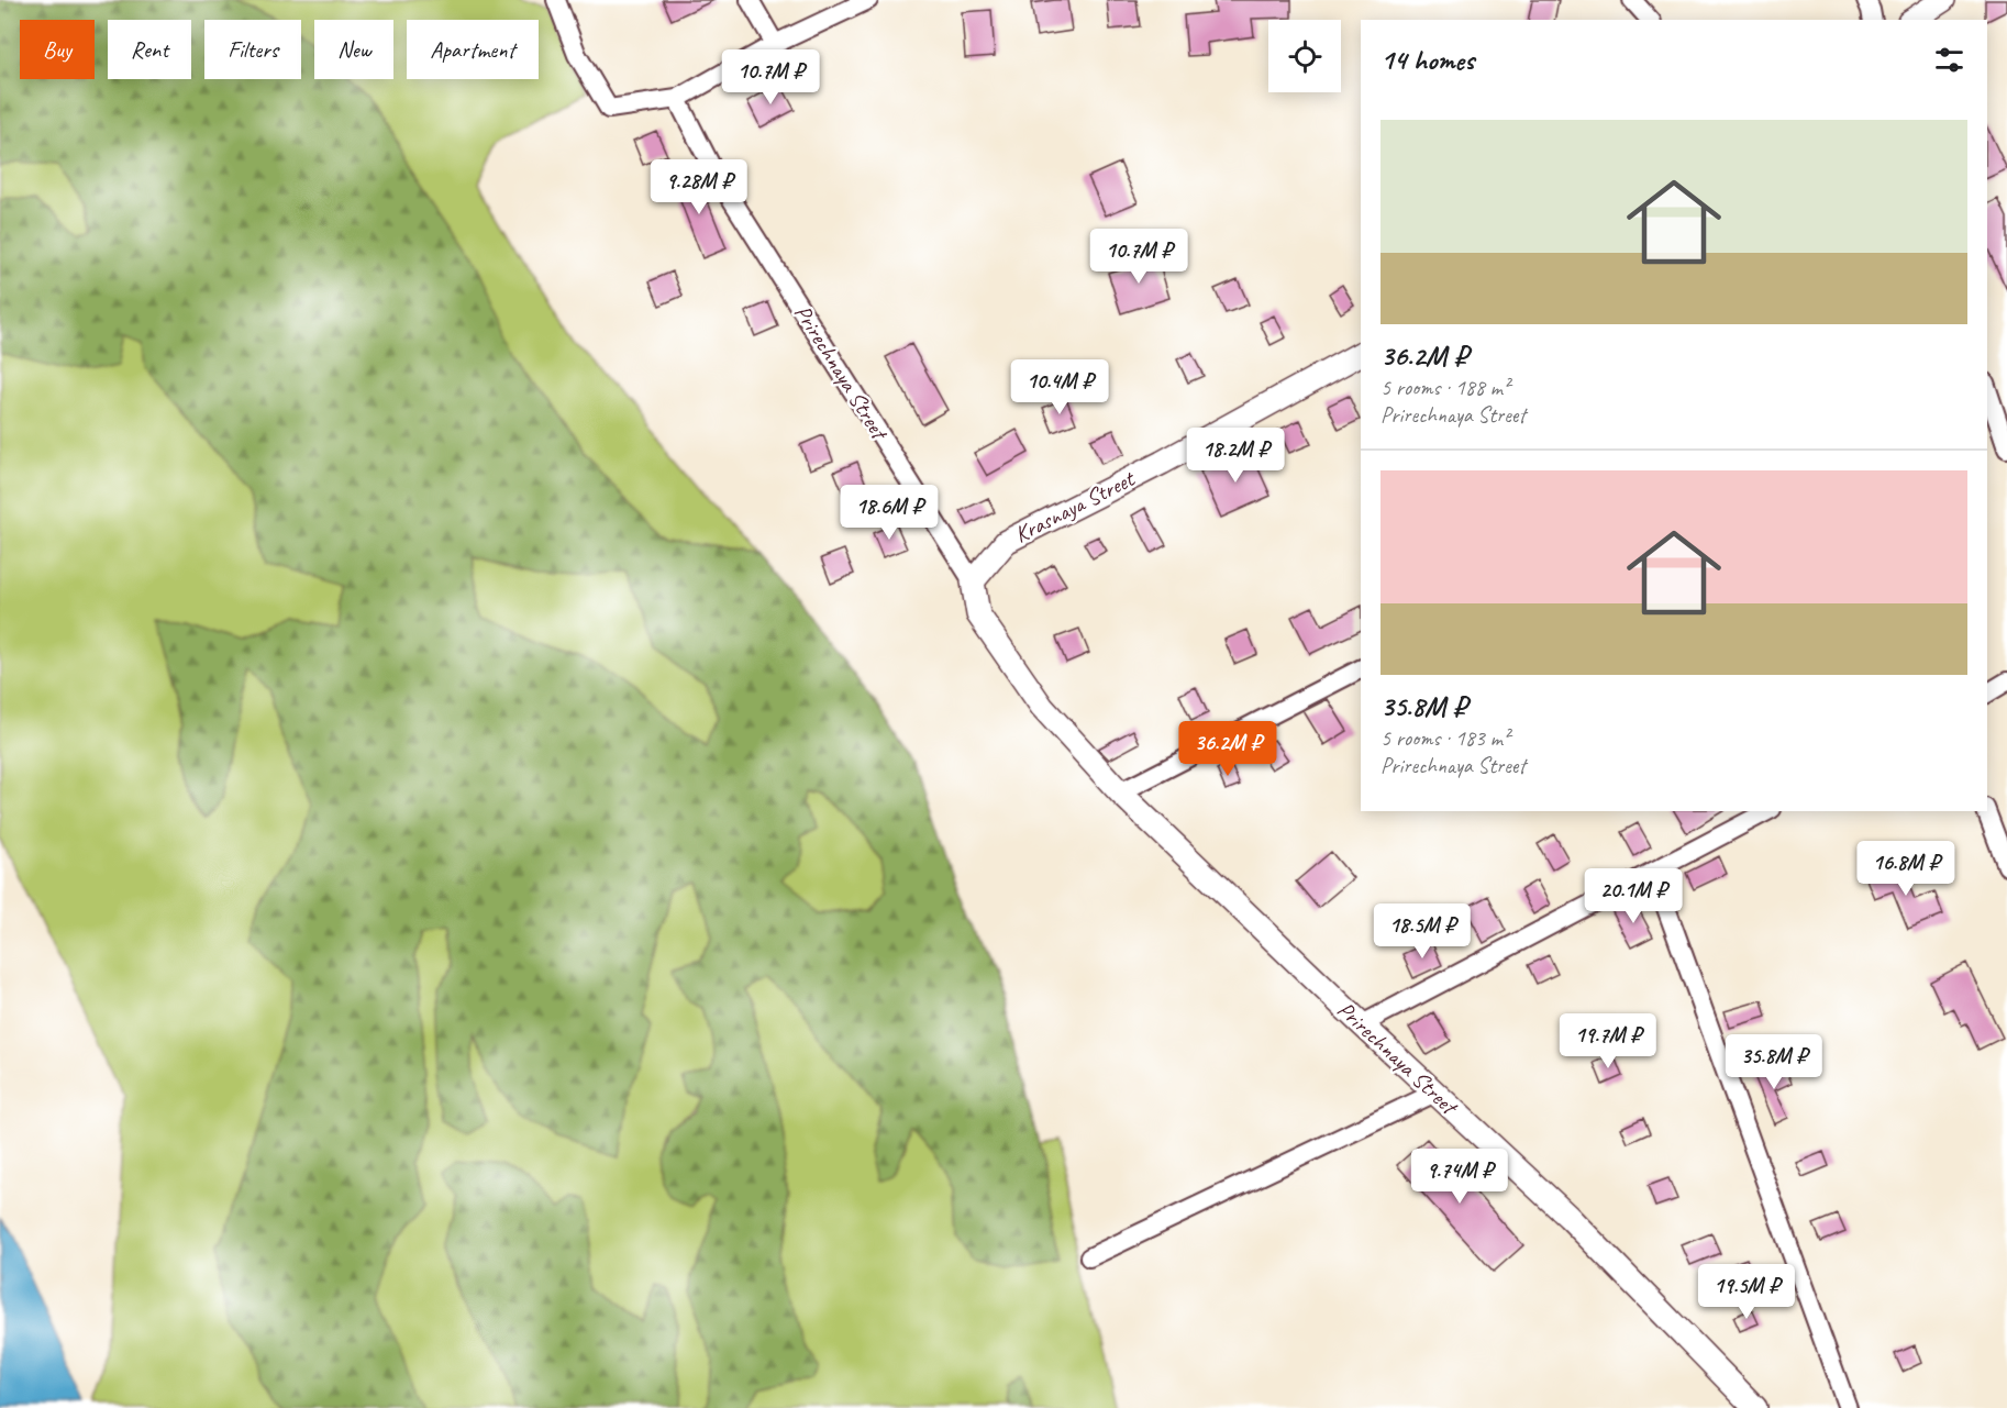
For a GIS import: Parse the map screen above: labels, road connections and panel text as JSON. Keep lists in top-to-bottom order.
{
  "streets": {
    "street": ["Prirechnaya Street", "Krasnaya Street"]
  },
  "crossings": [
    ["Prirechnaya Street", "Krasnaya Street"]
  ],
  "page": {
    "chip": [
      "Buy",
      "Rent",
      "Filters",
      "New",
      "Apartment"
    ],
    "heading": "14 homes",
    "price": [
      "10.7M ₽",
      "9.28M ₽",
      "10.7M ₽",
      "10.4M ₽",
      "18.2M ₽",
      "18.6M ₽",
      "36.2M ₽",
      "16.8M ₽",
      "20.1M ₽",
      "18.5M ₽",
      "19.7M ₽",
      "35.8M ₽",
      "9.74M ₽",
      "19.5M ₽"
    ],
    "list": [
      {
        "name": "36.2M ₽",
        "note": "5 rooms · 188 m² · Prirechnaya Street"
      },
      {
        "name": "35.8M ₽",
        "note": "5 rooms · 183 m² · Prirechnaya Street"
      }
    ]
  }
}
